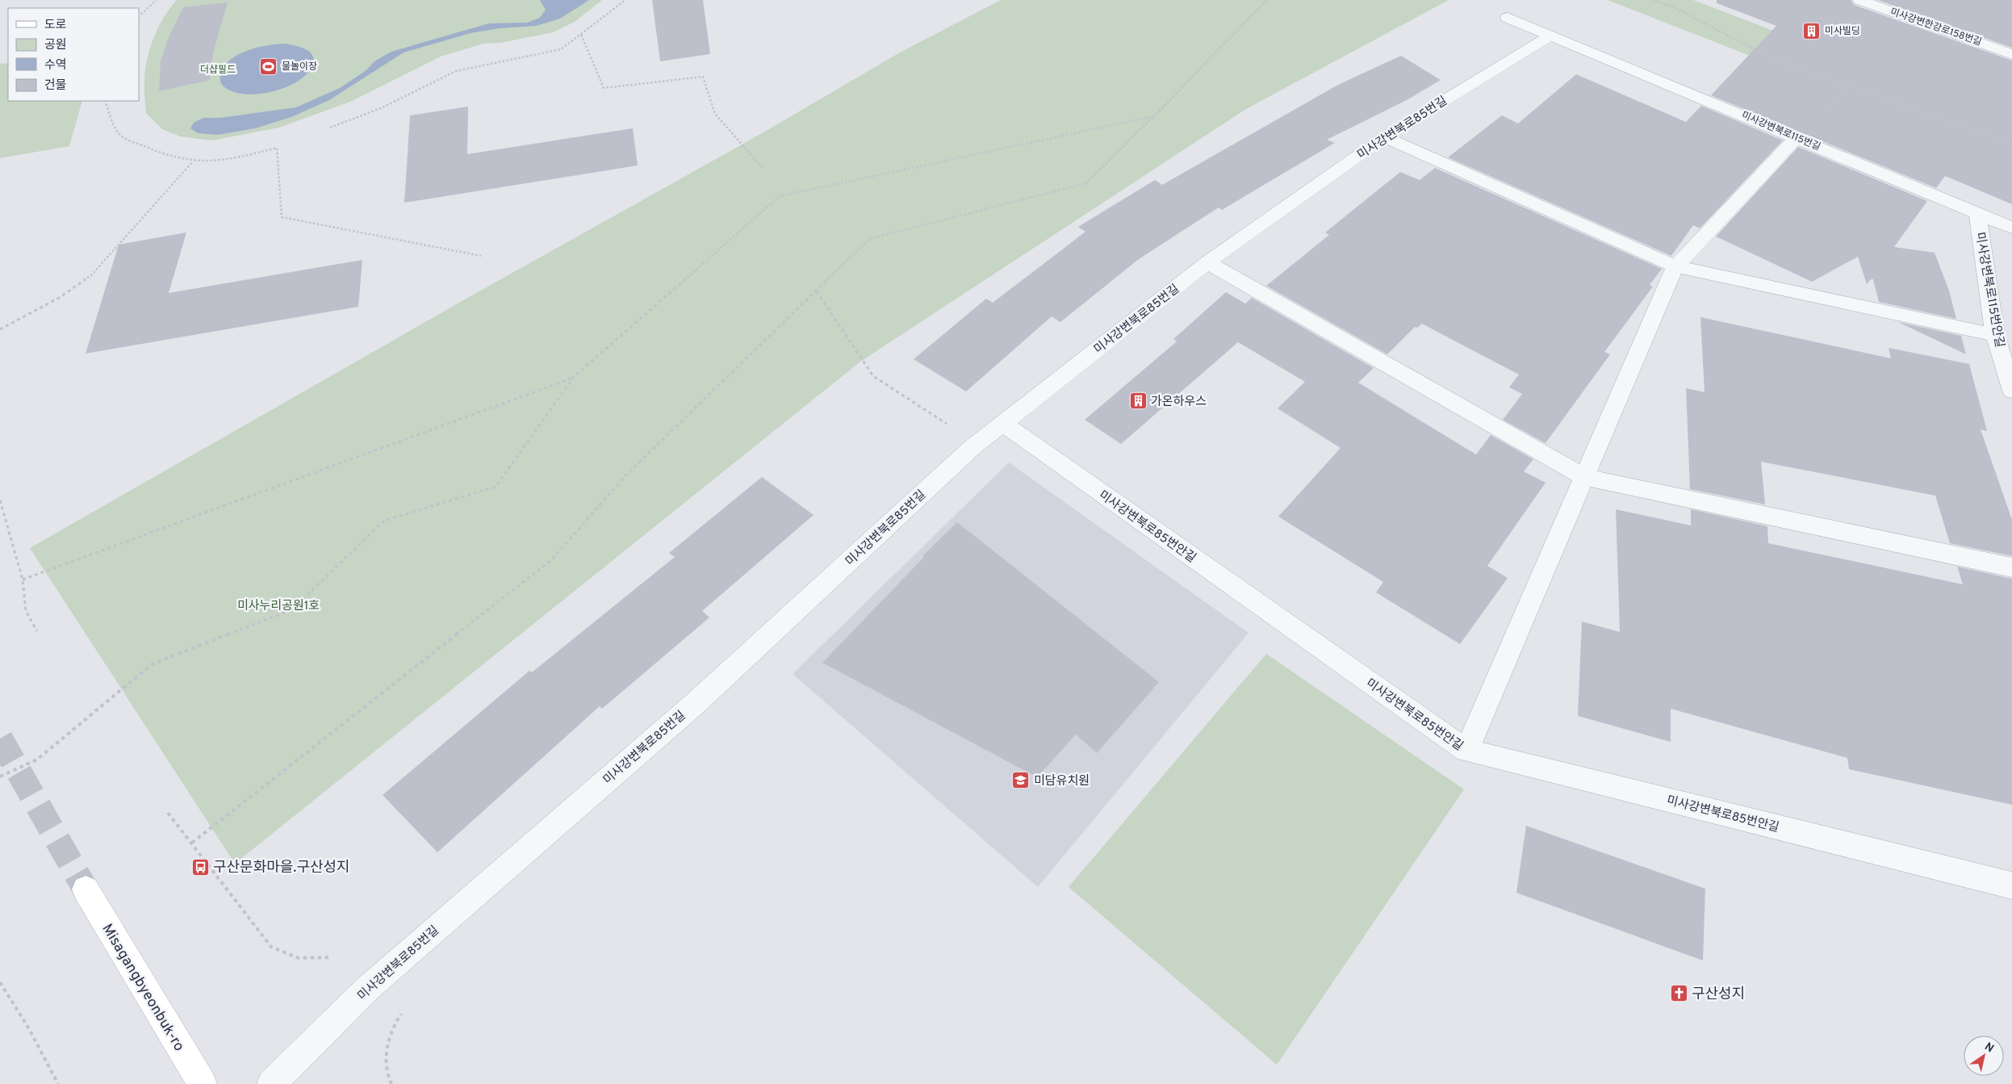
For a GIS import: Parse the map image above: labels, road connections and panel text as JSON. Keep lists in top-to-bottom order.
{
  "streets": {
    "main road": ["Misagangbyeonbuk-ro"],
    "street": [
      "미사강변한강로158번길",
      "미사강변북로85번길",
      "미사강변북로115번길",
      "미사강변북로115번안길",
      "미사강변북로85번안길"
    ]
  },
  "crossings": [
    ["미사강변북로85번길", "미사강변북로115번길"],
    ["미사강변북로85번길", "미사강변북로85번안길"],
    ["미사강변북로115번길", "미사강변북로115번안길"]
  ],
  "parks": ["더샵필드", "미사누리공원1호"],
  "places": {
    "building": ["미사빌딩", "가온하우스"],
    "sports": ["물놀이장"],
    "school or university": ["미담유치원"],
    "bus stop": ["구산문화마을.구산성지"],
    "church": ["구산성지"]
  },
  "legend": [
    "도로",
    "공원",
    "수역",
    "건물"
  ],
  "north": "top right"
}
